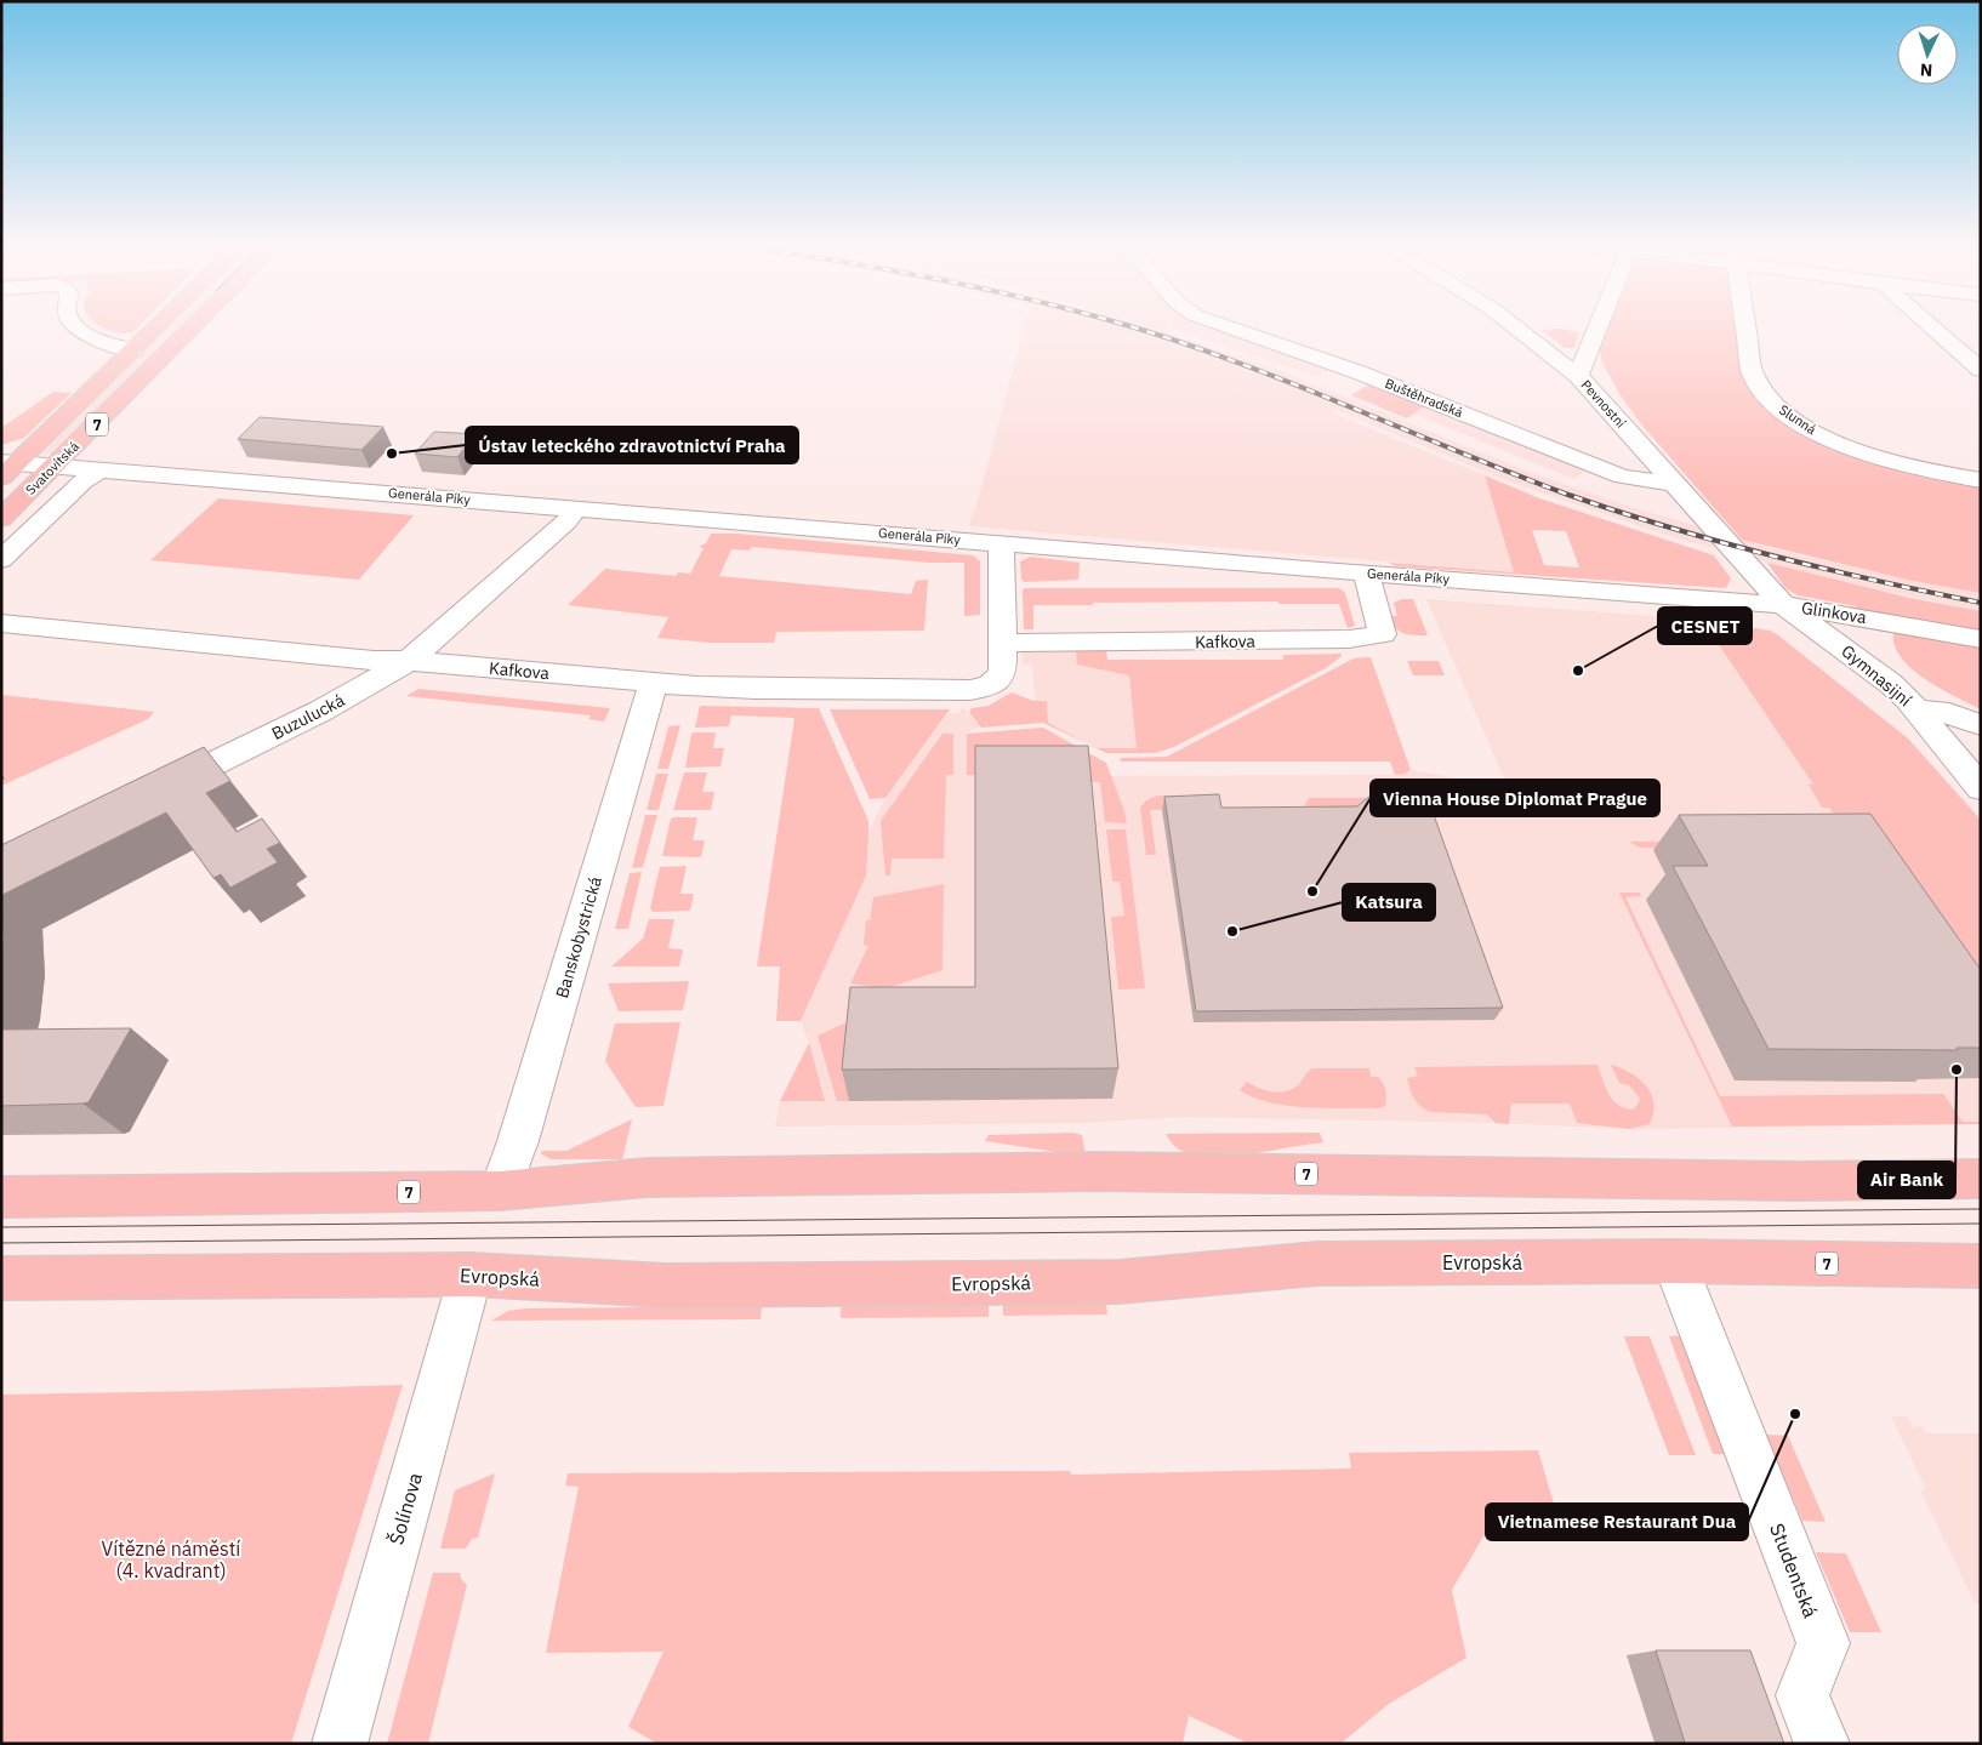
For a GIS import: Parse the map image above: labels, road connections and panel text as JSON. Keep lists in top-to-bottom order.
{
  "streets": {
    "main road": ["7", "Svatovítská", "Evropská"],
    "street": [
      "Buštěhradská",
      "Pevnostní",
      "Slunná",
      "Generála Píky",
      "Glinkova",
      "Kafkova",
      "Gymnasijní",
      "Buzulucká",
      "Banskobystrická",
      "Šolínova",
      "Studentská"
    ]
  },
  "crossings": [
    ["Buštěhradská", "Pevnostní"],
    ["Pevnostní", "Generála Píky"],
    ["Pevnostní", "Glinkova"],
    ["Pevnostní", "Gymnasijní"],
    ["7", "Banskobystrická"],
    ["Svatovítská", "Generála Píky"],
    ["Generála Píky", "Glinkova"],
    ["Generála Píky", "Kafkova"],
    ["Generála Píky", "Gymnasijní"],
    ["Generála Píky", "Buzulucká"],
    ["Glinkova", "Gymnasijní"],
    ["Kafkova", "Buzulucká"],
    ["Kafkova", "Banskobystrická"],
    ["Evropská", "Šolínova"],
    ["Evropská", "Studentská"]
  ],
  "parks": ["Vítězné náměstí (4. kvadrant)"],
  "places": [
    "Ústav leteckého zdravotnictví Praha",
    "CESNET",
    "Vienna House Diplomat Prague",
    "Katsura",
    "Air Bank",
    "Vietnamese Restaurant Dua"
  ],
  "north": "bottom"
}
